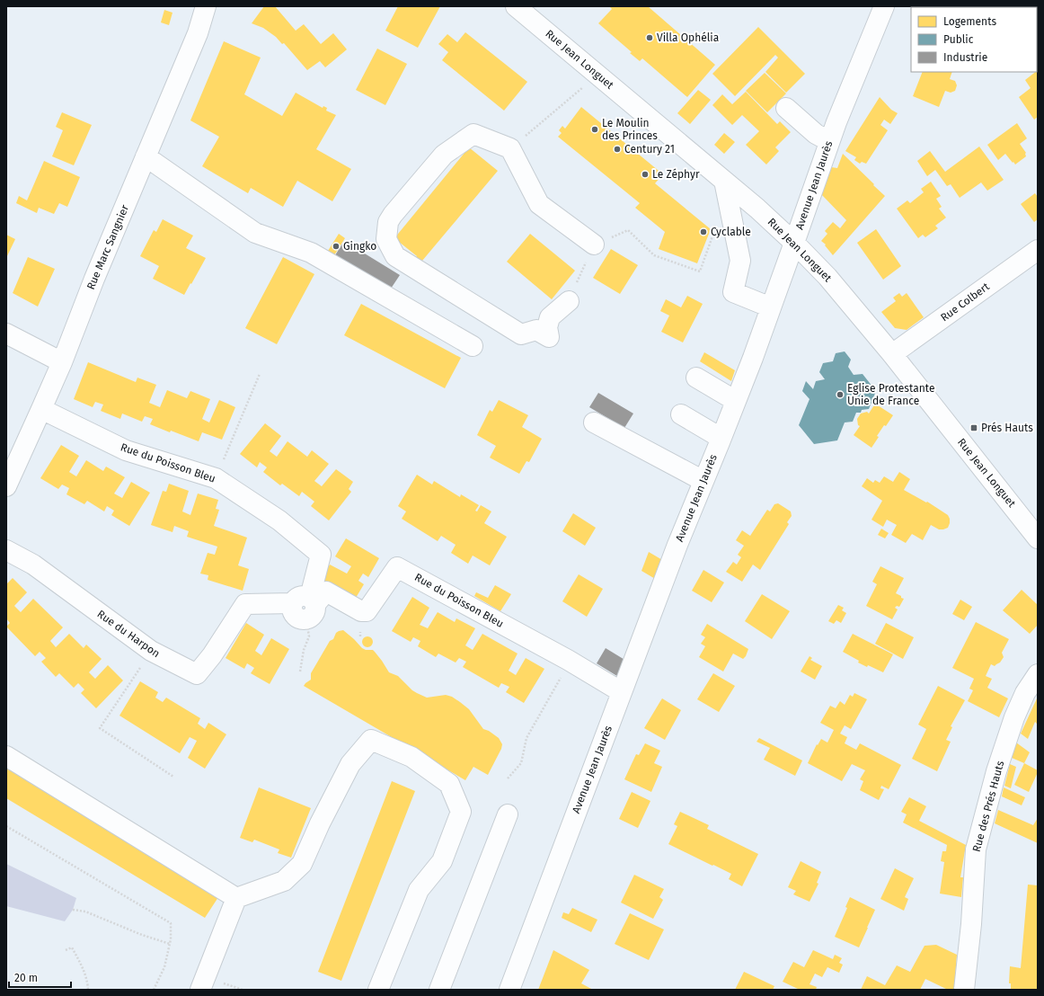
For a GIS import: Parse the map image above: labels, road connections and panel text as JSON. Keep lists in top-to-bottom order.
{
  "streets": {
    "street": [
      "Rue Jean Longuet",
      "Avenue Jean Jaurès",
      "Rue Marc Sangnier",
      "Rue Colbert",
      "Rue du Poisson Bleu",
      "Rue du Harpon",
      "Rue des Prés Hauts"
    ]
  },
  "crossings": [
    ["Rue Jean Longuet", "Avenue Jean Jaurès"],
    ["Rue Jean Longuet", "Rue Colbert"],
    ["Avenue Jean Jaurès", "Rue du Poisson Bleu"],
    ["Rue Marc Sangnier", "Rue du Poisson Bleu"],
    ["Rue du Poisson Bleu", "Rue du Harpon"]
  ],
  "places": {
    "other": [
      "Villa Ophélia",
      "Le Moulin des Princes",
      "Century 21",
      "Le Zéphyr",
      "Cyclable",
      "Gingko",
      "Eglise Protestante Unie de France"
    ],
    "transit": ["Prés Hauts"]
  },
  "legend": ["Logements", "Public", "Industrie"],
  "scale_bar": "20 m"
}
